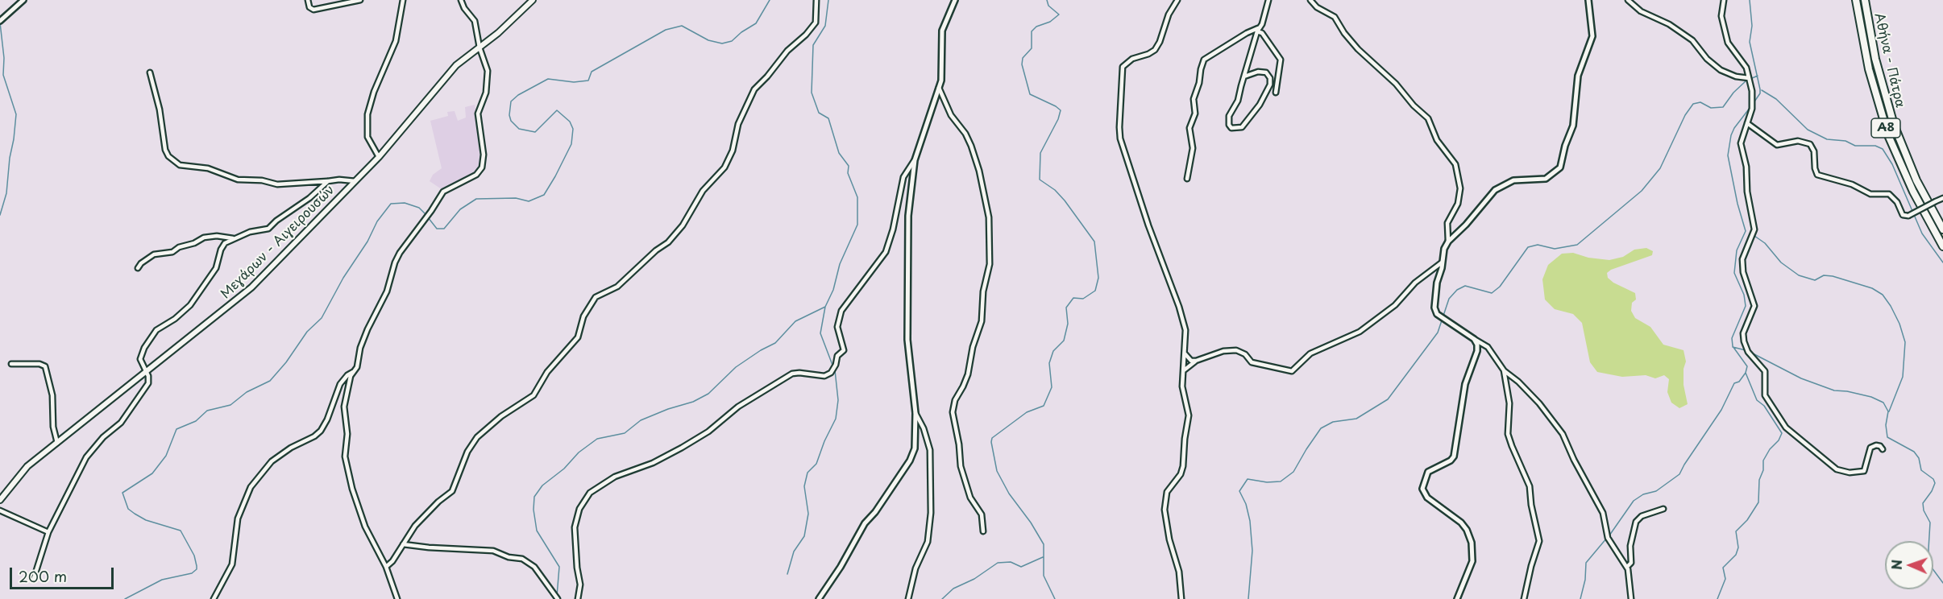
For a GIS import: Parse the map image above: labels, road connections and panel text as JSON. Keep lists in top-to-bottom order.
{
  "streets": {
    "highway": ["Αθήνα - Πάτρα", "Α8"],
    "main road": ["Μεγάρων - Αιγειρουσών"]
  },
  "scale_bar": "200 m",
  "north": "left"
}
